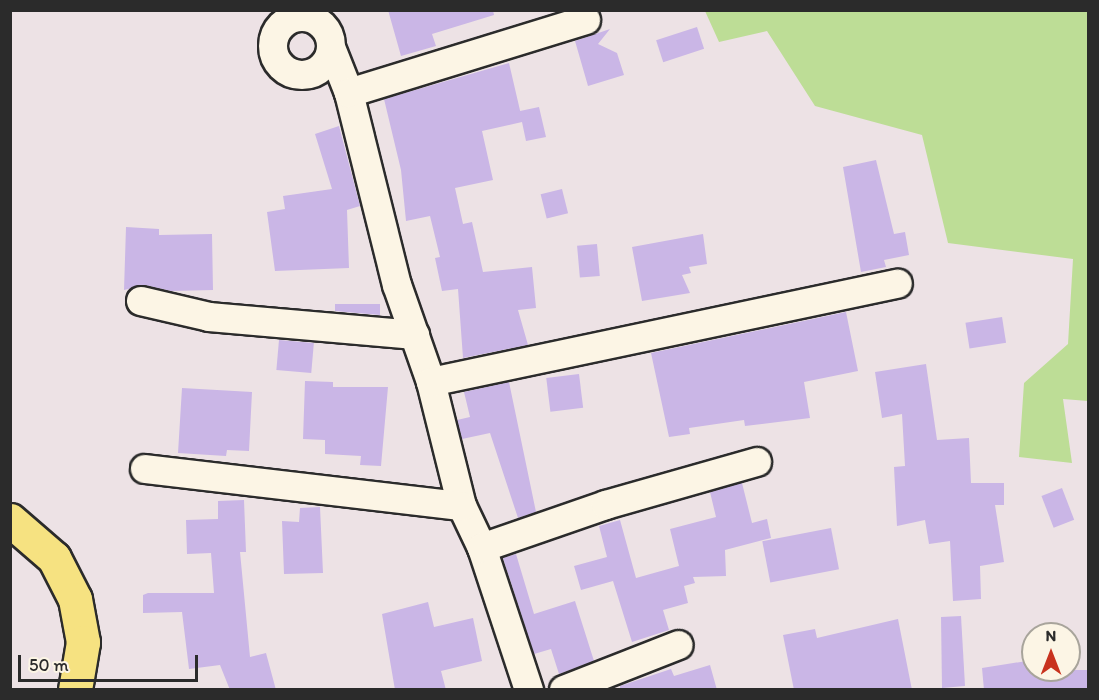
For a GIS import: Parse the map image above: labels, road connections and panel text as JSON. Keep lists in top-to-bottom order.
{
  "scale_bar": "50 m",
  "north": "top"
}
